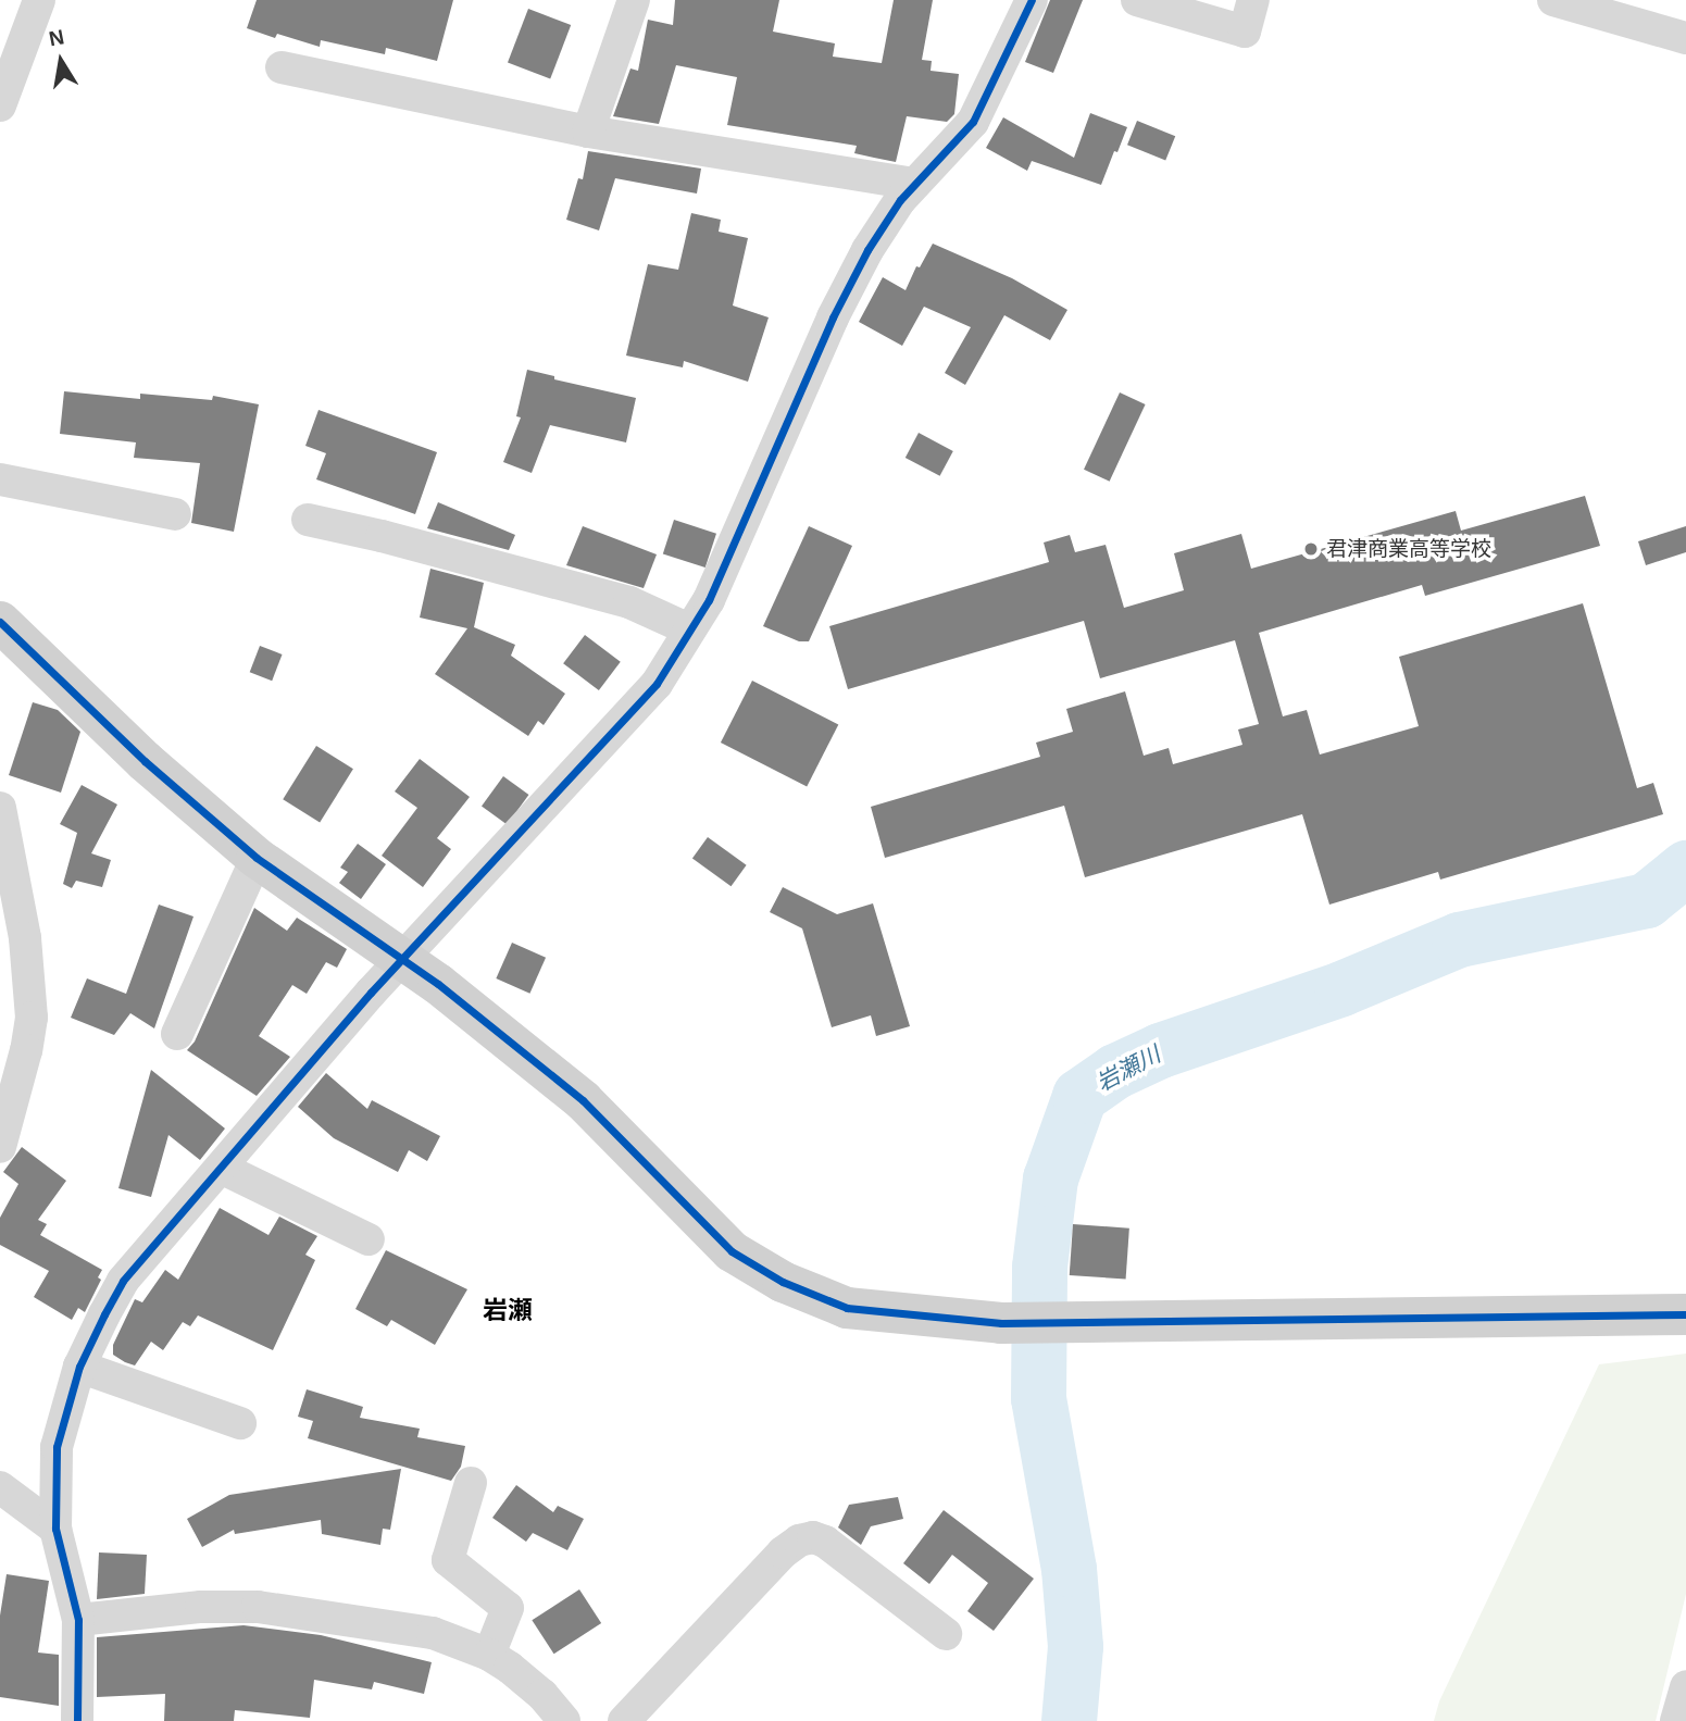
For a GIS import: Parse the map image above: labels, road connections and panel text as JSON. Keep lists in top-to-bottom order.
{
  "districts": ["岩瀬"],
  "water": ["岩瀬川"],
  "places": ["君津商業高等学校"],
  "north": "top"
}
